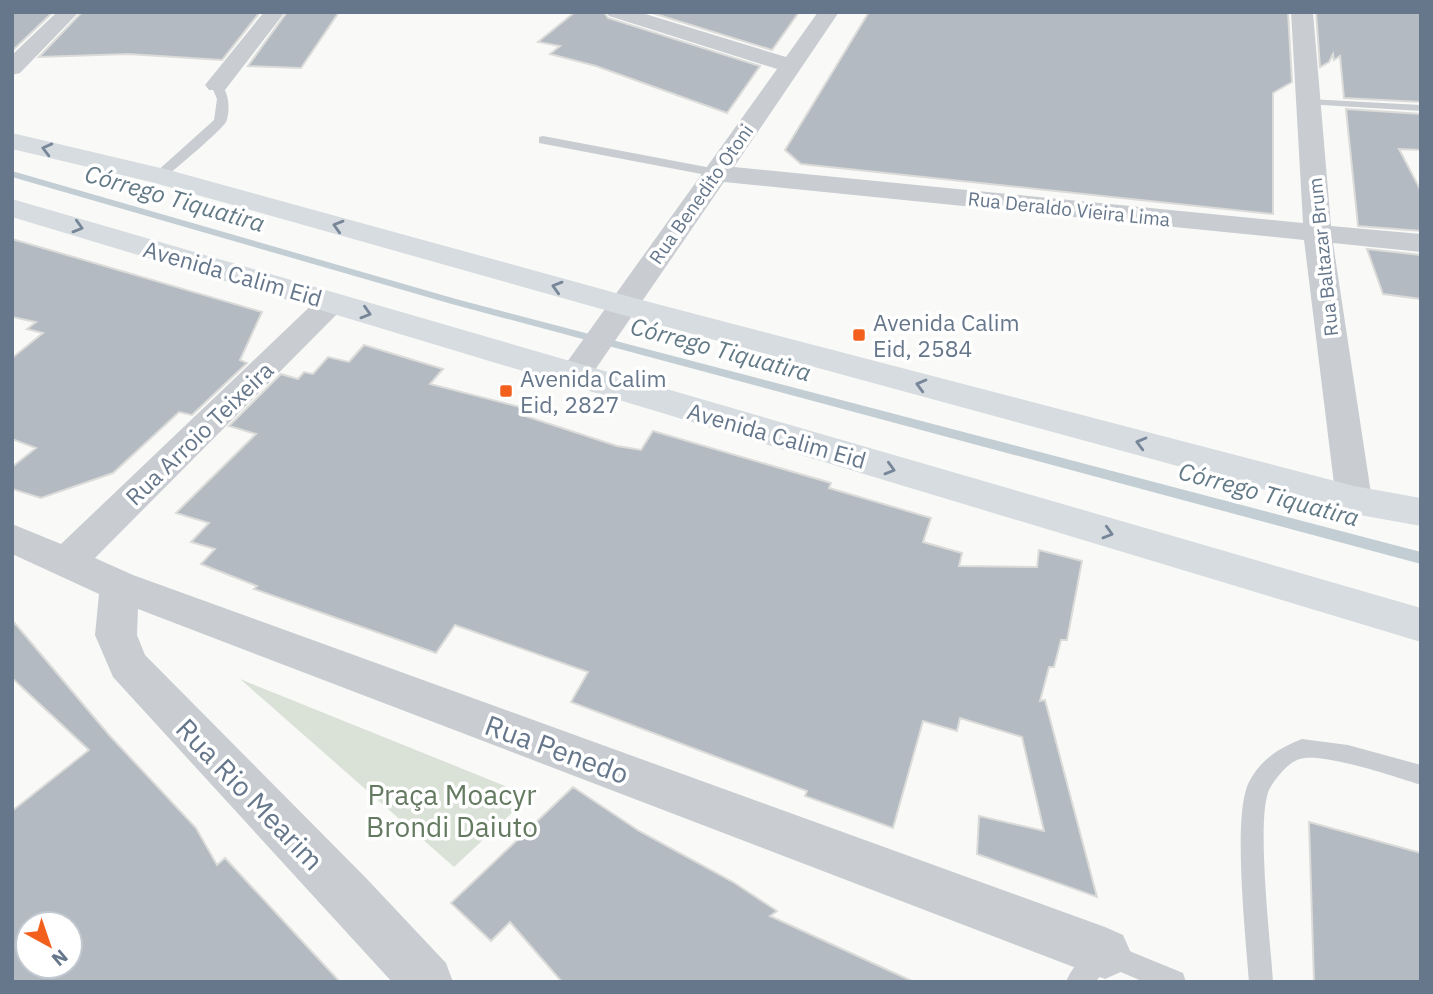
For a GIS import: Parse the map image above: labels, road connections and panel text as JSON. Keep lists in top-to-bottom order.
{
  "streets": {
    "main road": ["Avenida Calim Eid"],
    "street": [
      "Rua Benedito Otoni",
      "Rua Deraldo Vieira Lima",
      "Rua Baltazar Brum",
      "Rua Arroio Teixeira",
      "Rua Penedo",
      "Rua Rio Mearim"
    ]
  },
  "crossings": [
    ["Rua Benedito Otoni", "Rua Deraldo Vieira Lima"],
    ["Rua Benedito Otoni", "Avenida Calim Eid"],
    ["Rua Deraldo Vieira Lima", "Rua Baltazar Brum"],
    ["Avenida Calim Eid", "Rua Arroio Teixeira"],
    ["Rua Arroio Teixeira", "Rua Penedo"],
    ["Rua Penedo", "Rua Rio Mearim"]
  ],
  "water": ["Córrego Tiquatira"],
  "parks": ["Praça Moacyr Brondi Daiuto"],
  "places": {
    "transit": ["Avenida Calim Eid, 2584", "Avenida Calim Eid, 2827"]
  },
  "north": "bottom right"
}
